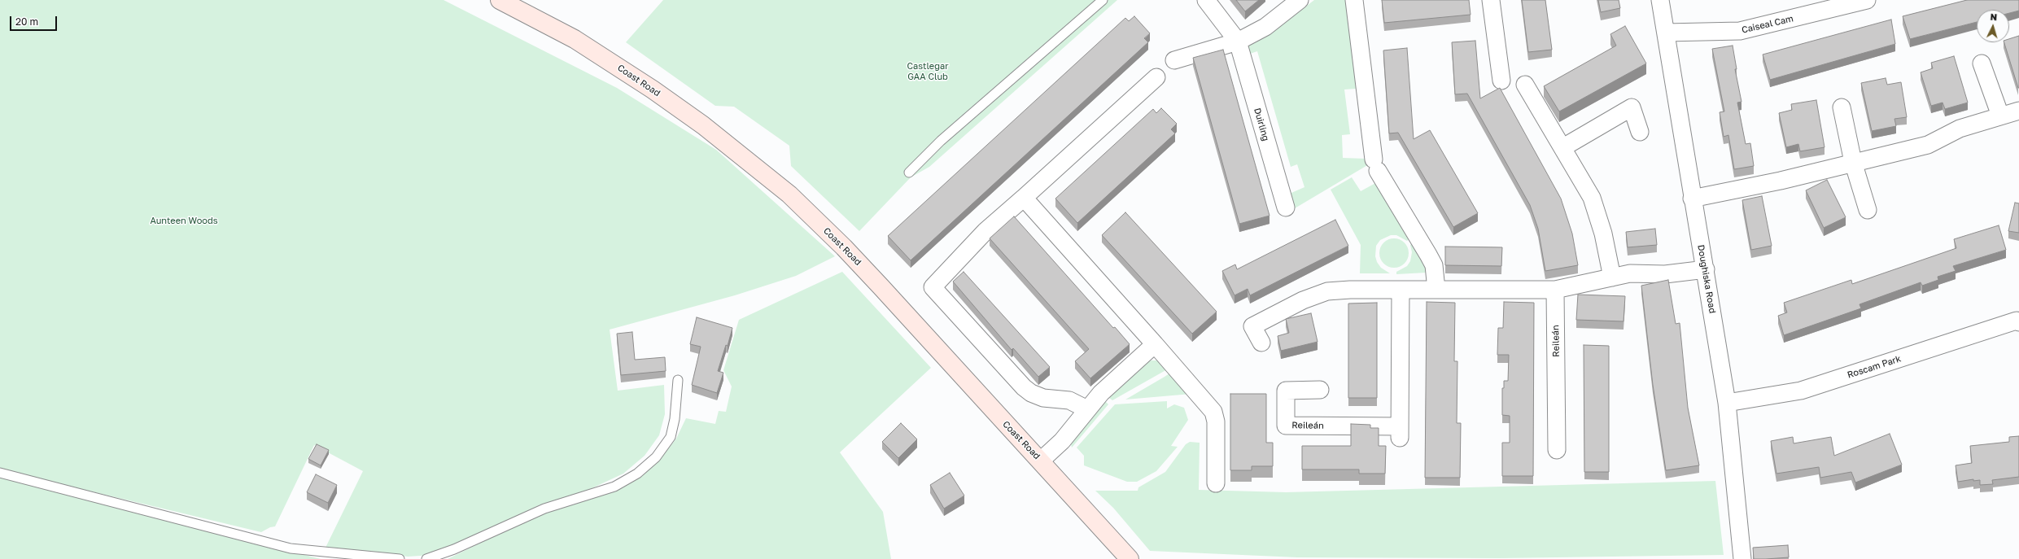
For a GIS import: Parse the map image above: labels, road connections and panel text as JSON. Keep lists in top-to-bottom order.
{
  "streets": {
    "main road": ["Coast Road"],
    "street": [
      "Caiseal Cam",
      "Duirling",
      "Doughiska Road",
      "Reileán",
      "Roscam Park"
    ]
  },
  "crossings": [
    ["Caiseal Cam", "Doughiska Road"],
    ["Doughiska Road", "Roscam Park"]
  ],
  "parks": ["Castlegar GAA Club", "Aunteen Woods"],
  "scale_bar": "20 m",
  "north": "top"
}
